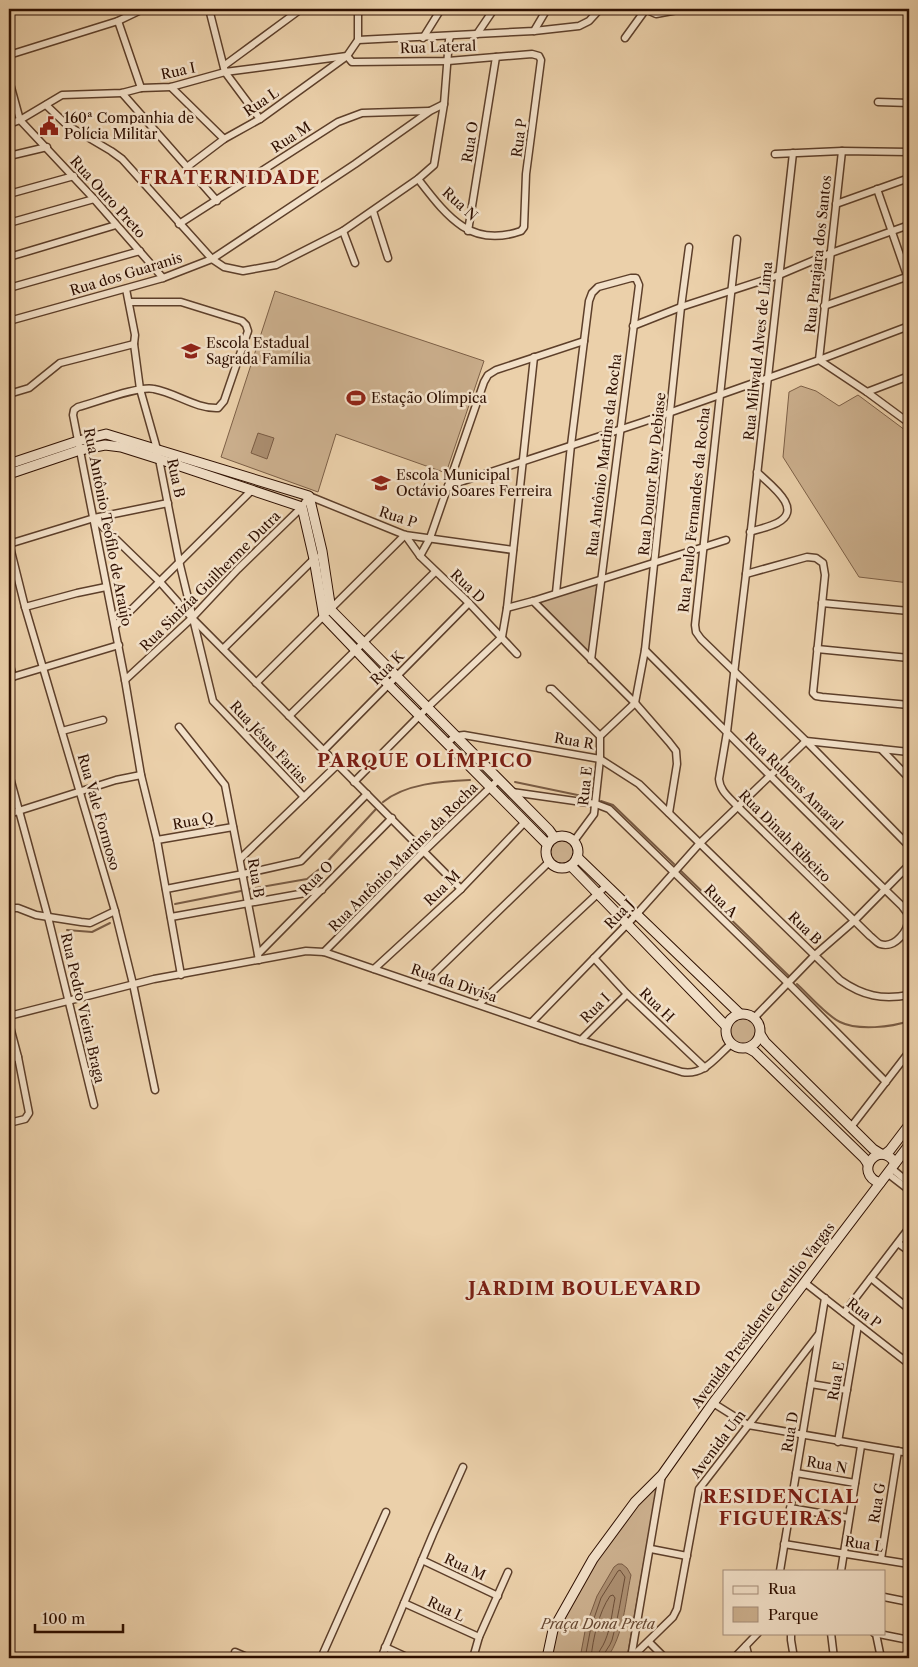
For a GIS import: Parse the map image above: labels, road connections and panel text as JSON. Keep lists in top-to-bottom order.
{
  "streets": {
    "street": [
      "Rua Lateral",
      "Rua I",
      "Rua L",
      "Rua M",
      "Rua P",
      "Rua O",
      "Rua Ouro Preto",
      "Rua N",
      "Rua Parajara dos Santos",
      "Rua dos Guaranis",
      "Rua Milwald Alves de Lima",
      "Rua Antônio Martins da Rocha",
      "Rua Doutor Ruy Debiase",
      "Rua B",
      "Rua Paulo Fernandes da Rocha",
      "Rua Antônio Teófilo de Araújo",
      "Rua Sinizia Guilherme Dutra",
      "Rua D",
      "Rua K",
      "Rua R",
      "Rua Jésus Farias",
      "Rua Rubens Amaral",
      "Rua E",
      "Rua Vale Formoso",
      "Rua Q",
      "Rua Dinah Ribeiro",
      "Rua A",
      "Rua J",
      "Rua da Divisa",
      "Rua H",
      "Rua Pedro Vieira Braga",
      "Avenida Presidente Getulio Vargas",
      "Avenida Um",
      "Rua G"
    ]
  },
  "crossings": [
    ["Rua Lateral", "Rua I"],
    ["Rua Lateral", "Rua L"],
    ["Rua Lateral", "Rua P"],
    ["Rua Lateral", "Rua O"],
    ["Rua I", "Rua L"],
    ["Rua I", "Rua Ouro Preto"],
    ["Rua I", "Rua da Divisa"],
    ["Rua I", "Rua H"],
    ["Rua L", "Rua D"],
    ["Rua L", "Rua G"],
    ["Rua M", "Rua dos Guaranis"],
    ["Rua M", "Rua da Divisa"],
    ["Rua P", "Rua N"],
    ["Rua P", "Rua Sinizia Guilherme Dutra"],
    ["Rua P", "Rua D"],
    ["Rua P", "Rua E"],
    ["Rua P", "Avenida Presidente Getulio Vargas"],
    ["Rua O", "Rua N"],
    ["Rua O", "Rua B"],
    ["Rua O", "Rua da Divisa"],
    ["Rua Ouro Preto", "Rua dos Guaranis"],
    ["Rua N", "Rua D"],
    ["Rua dos Guaranis", "Rua B"],
    ["Rua Milwald Alves de Lima", "Rua Dinah Ribeiro"],
    ["Rua Antônio Martins da Rocha", "Rua da Divisa"],
    ["Rua Doutor Ruy Debiase", "Rua Rubens Amaral"],
    ["Rua B", "Rua Antônio Teófilo de Araújo"],
    ["Rua B", "Rua Sinizia Guilherme Dutra"],
    ["Rua B", "Rua R"],
    ["Rua B", "Rua Jésus Farias"],
    ["Rua B", "Rua Q"],
    ["Rua B", "Rua J"],
    ["Rua B", "Rua da Divisa"],
    ["Rua Paulo Fernandes da Rocha", "Rua Dinah Ribeiro"],
    ["Rua Paulo Fernandes da Rocha", "Rua J"],
    ["Rua Antônio Teófilo de Araújo", "Rua Sinizia Guilherme Dutra"],
    ["Rua Antônio Teófilo de Araújo", "Rua Q"],
    ["Rua Antônio Teófilo de Araújo", "Rua da Divisa"],
    ["Rua Sinizia Guilherme Dutra", "Rua Jésus Farias"],
    ["Rua D", "Rua K"],
    ["Rua D", "Avenida Um"],
    ["Rua R", "Rua E"],
    ["Rua R", "Rua J"],
    ["Rua Rubens Amaral", "Rua Dinah Ribeiro"],
    ["Rua Rubens Amaral", "Rua J"],
    ["Rua E", "Rua A"],
    ["Rua Vale Formoso", "Rua da Divisa"],
    ["Rua Dinah Ribeiro", "Rua J"],
    ["Rua A", "Rua J"],
    ["Rua J", "Rua da Divisa"],
    ["Rua J", "Rua H"],
    ["Rua da Divisa", "Rua H"],
    ["Rua da Divisa", "Rua Pedro Vieira Braga"]
  ],
  "districts": [
    "FRATERNIDADE",
    "PARQUE OLÍMPICO",
    "JARDIM BOULEVARD",
    "RESIDENCIAL FIGUEIRAS"
  ],
  "parks": ["Praça Dona Preta"],
  "places": {
    "public building": ["160ª Companhia de Polícia Militar"],
    "school or university": ["Escola Estadual Sagrada Família", "Escola Municipal Octávio Soares Ferreira"],
    "sports": ["Estação Olímpica"]
  },
  "legend": ["Rua", "Parque"],
  "scale_bar": "100 m"
}
